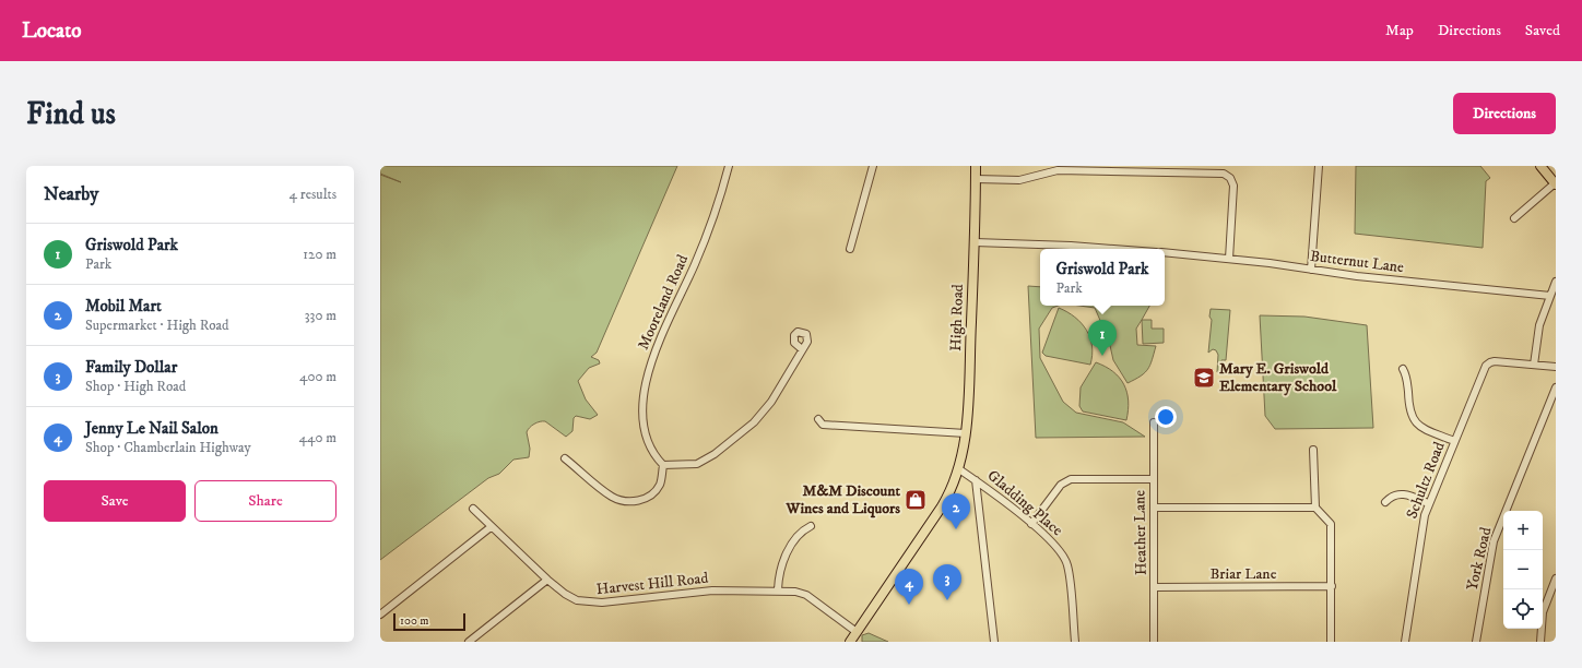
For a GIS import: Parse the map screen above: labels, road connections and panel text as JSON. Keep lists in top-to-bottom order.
{
  "streets": {
    "main road": ["High Road"],
    "street": [
      "Butternut Lane",
      "Mooreland Road",
      "Schultz Road",
      "Gladding Place",
      "Heather Lane",
      "York Road",
      "Briar Lane",
      "Harvest Hill Road"
    ]
  },
  "crossings": [
    ["High Road", "Gladding Place"],
    ["High Road", "Harvest Hill Road"],
    ["Heather Lane", "Briar Lane"]
  ],
  "places": {
    "school or university": ["Mary E. Griswold Elementary School"],
    "shop": ["M&M Discount Wines and Liquors"]
  },
  "scale_bar": "100 m",
  "page": {
    "header": "Locato",
    "nav": ["Map", "Directions", "Saved"],
    "buttons": [
      "Directions",
      ["Save", "Share"]
    ],
    "title": "Find us",
    "heading": ["Nearby", "4 results"],
    "list": [
      {
        "mark": "1",
        "name": "Griswold Park",
        "note": "Park",
        "value": "120 m"
      },
      {
        "mark": "2",
        "name": "Mobil Mart",
        "note": "Supermarket · High Road",
        "value": "330 m"
      },
      {
        "mark": "3",
        "name": "Family Dollar",
        "note": "Shop · High Road",
        "value": "400 m"
      },
      {
        "mark": "4",
        "name": "Jenny Le Nail Salon",
        "note": "Shop · Chamberlain Highway",
        "value": "440 m"
      }
    ],
    "popup": ["Griswold Park", "Park"],
    "pins": [
      "1",
      "2",
      "3",
      "4"
    ],
    "map_buttons": ["+", "−"],
    "scale": "100 m"
  }
}
